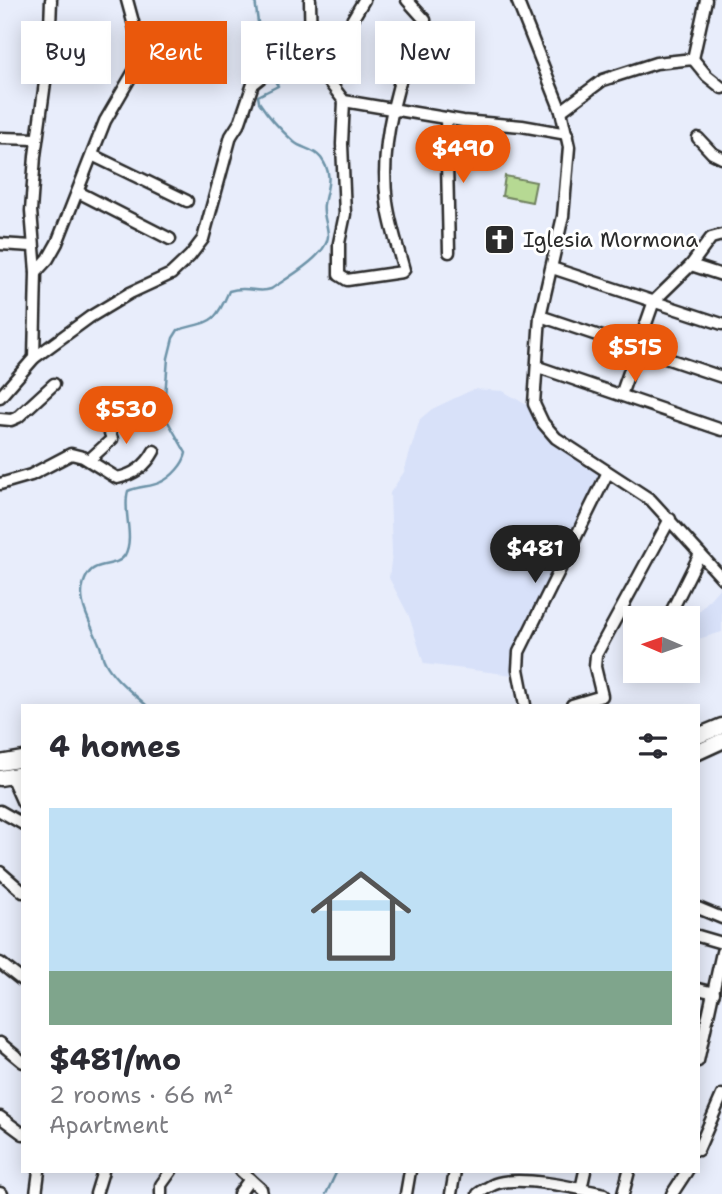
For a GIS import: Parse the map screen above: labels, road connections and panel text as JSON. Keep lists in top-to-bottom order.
{
  "places": {
    "church": ["Iglesia Mormona"]
  },
  "north": "left",
  "page": {
    "chip": [
      "Buy",
      "Rent",
      "Filters",
      "New"
    ],
    "price": [
      "$490",
      "$515",
      "$530",
      "$481"
    ],
    "heading": "4 homes",
    "list": [
      {
        "name": "$481/mo",
        "note": "2 rooms · 66 m² · Apartment"
      }
    ]
  }
}
